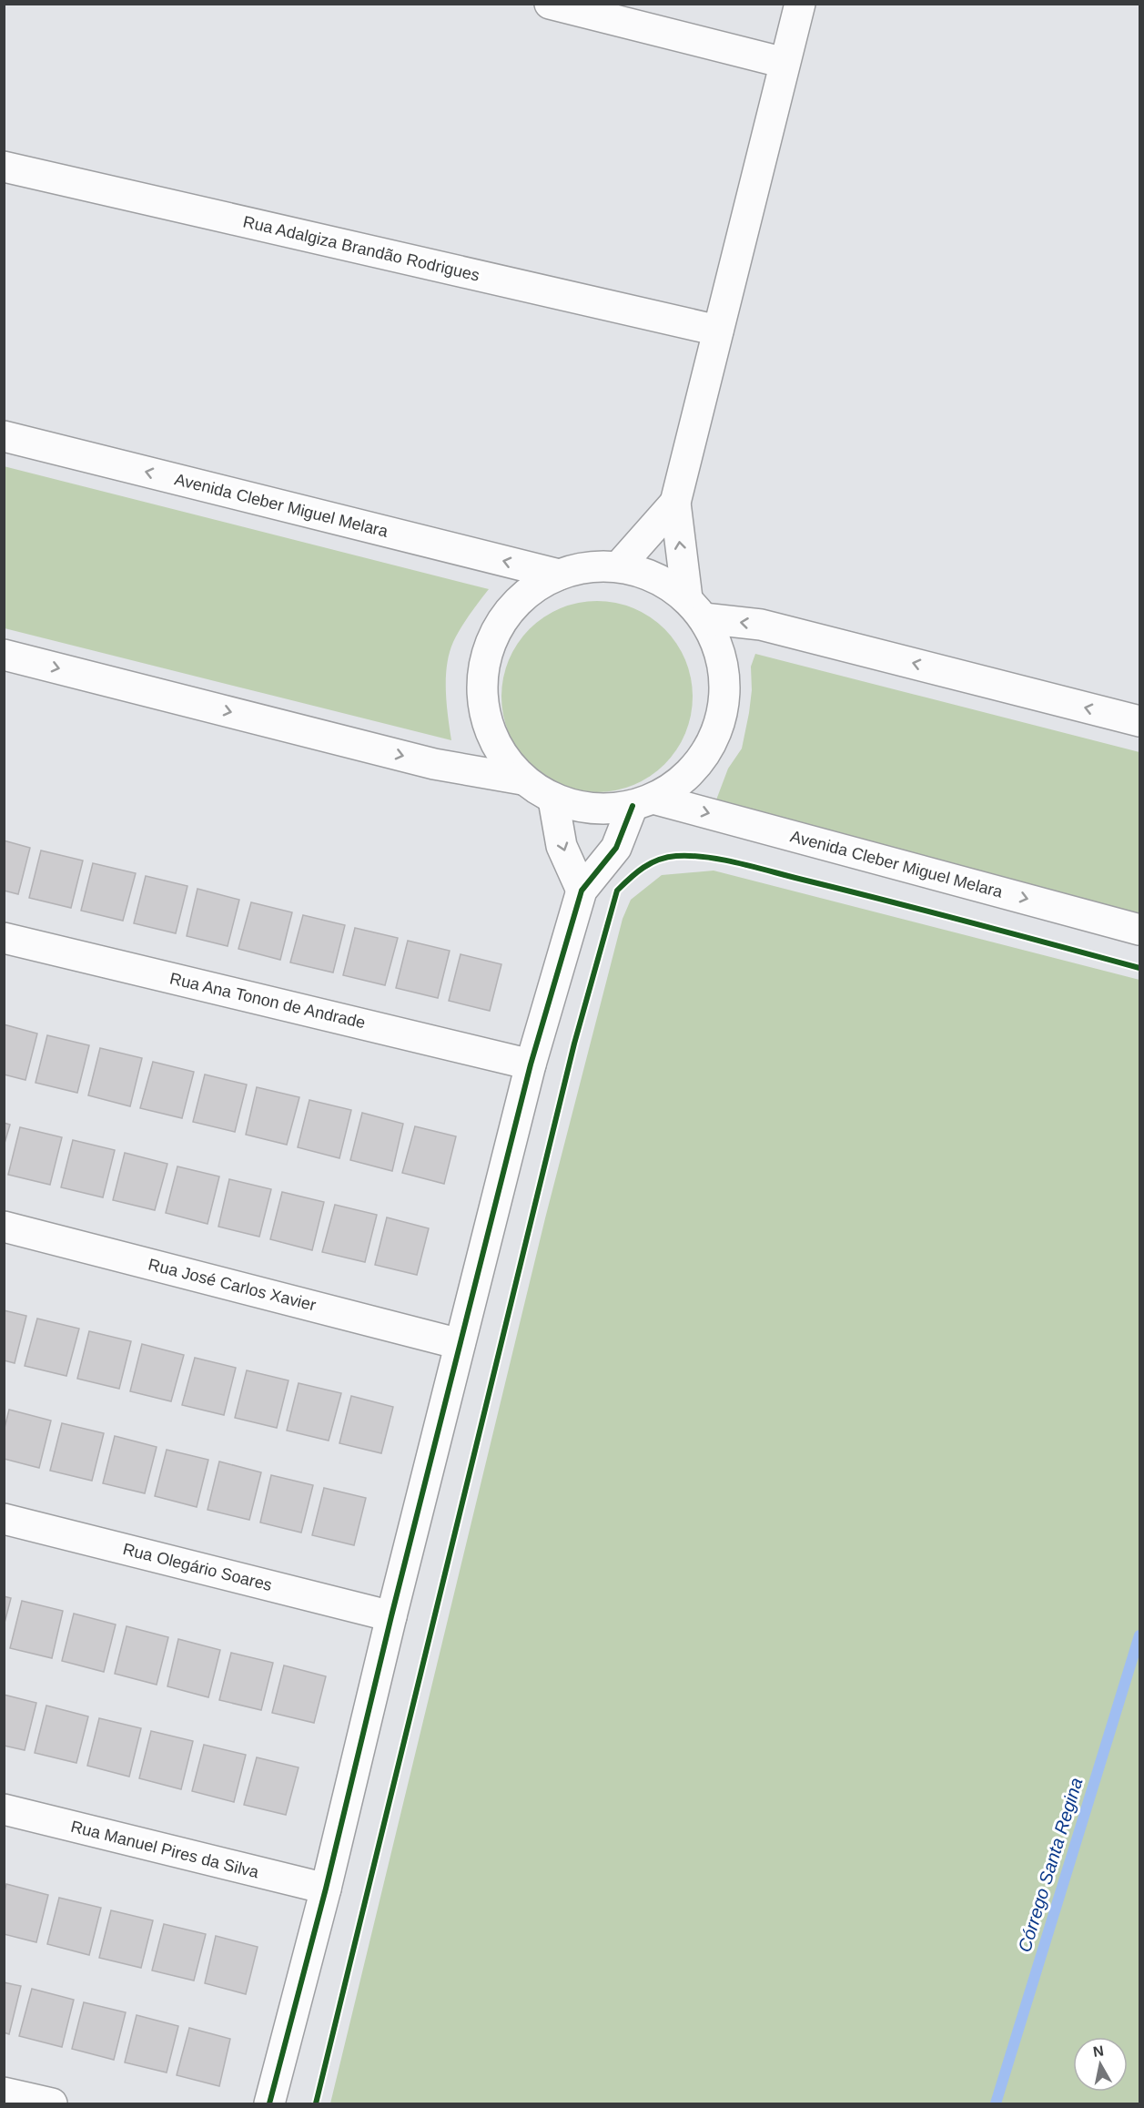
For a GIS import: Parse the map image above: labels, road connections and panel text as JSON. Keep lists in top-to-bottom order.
{
  "streets": {
    "street": [
      "Rua Adalgiza Brandão Rodrigues",
      "Avenida Cleber Miguel Melara",
      "Rua Ana Tonon de Andrade",
      "Rua José Carlos Xavier",
      "Rua Olegário Soares",
      "Rua Manuel Pires da Silva"
    ]
  },
  "water": ["Córrego Santa Regina"],
  "north": "top"
}
